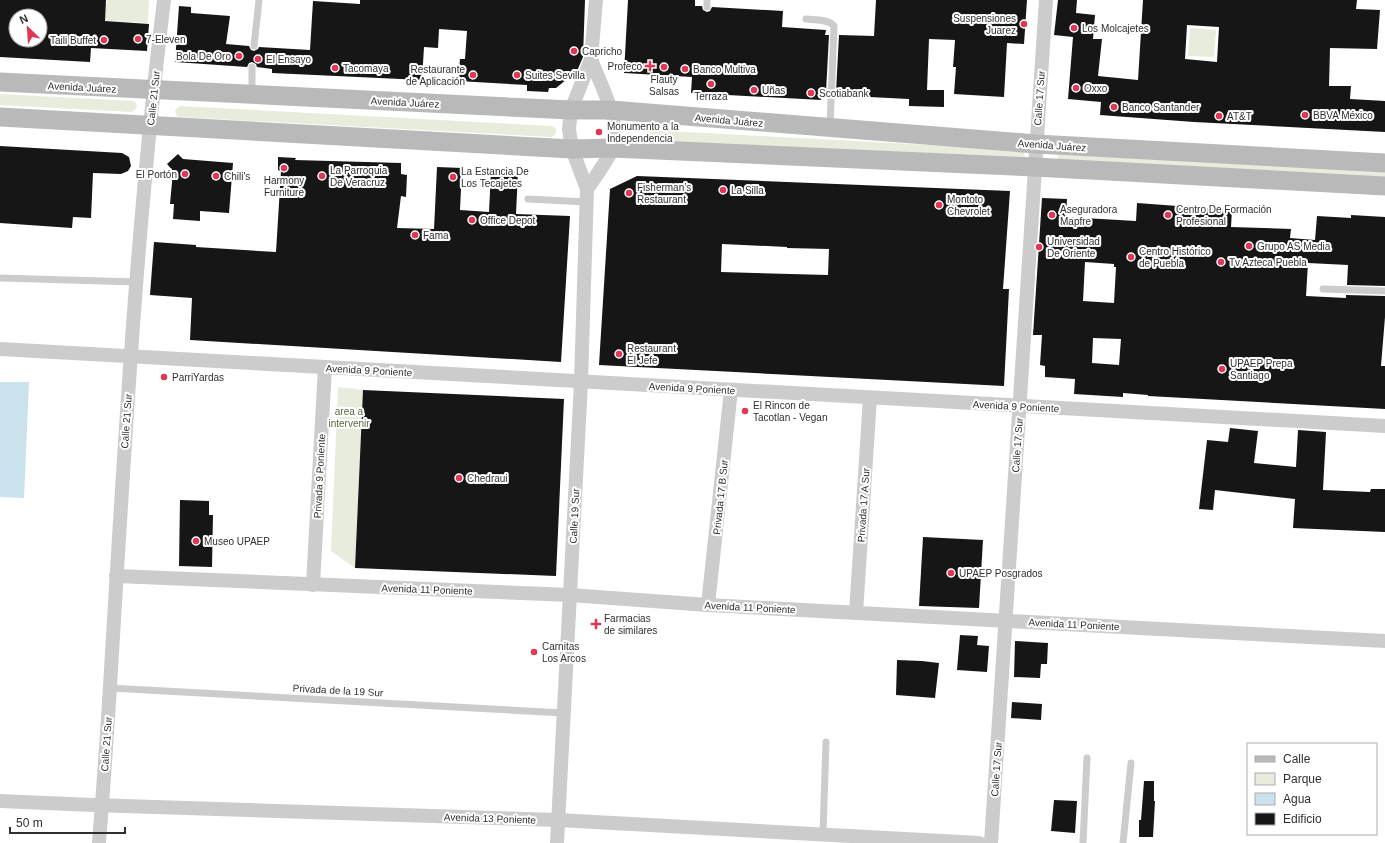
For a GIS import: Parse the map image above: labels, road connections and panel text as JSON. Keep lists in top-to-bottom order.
{
  "streets": {
    "main road": ["Avenida Juárez"],
    "street": [
      "Calle 21 Sur",
      "Calle 17 Sur",
      "Avenida 9 Poniente",
      "Privada 9 Poniente",
      "Privada 17 B Sur",
      "Privada 17 A Sur",
      "Calle 19 Sur",
      "Avenida 11 Poniente",
      "Avenida 13 Poniente"
    ],
    "lane": ["Privada de la 19 Sur"]
  },
  "crossings": [
    ["Avenida Juárez", "Calle 21 Sur"],
    ["Avenida Juárez", "Calle 17 Sur"],
    ["Avenida Juárez", "Calle 19 Sur"],
    ["Calle 21 Sur", "Avenida 9 Poniente"],
    ["Calle 21 Sur", "Avenida 11 Poniente"],
    ["Calle 21 Sur", "Privada de la 19 Sur"],
    ["Calle 21 Sur", "Avenida 13 Poniente"],
    ["Calle 17 Sur", "Avenida 9 Poniente"],
    ["Calle 17 Sur", "Avenida 11 Poniente"],
    ["Avenida 9 Poniente", "Privada 9 Poniente"],
    ["Avenida 9 Poniente", "Privada 17 B Sur"],
    ["Avenida 9 Poniente", "Privada 17 A Sur"],
    ["Avenida 9 Poniente", "Calle 19 Sur"],
    ["Privada 9 Poniente", "Avenida 11 Poniente"],
    ["Privada 17 B Sur", "Avenida 11 Poniente"],
    ["Privada 17 A Sur", "Avenida 11 Poniente"],
    ["Calle 19 Sur", "Avenida 11 Poniente"],
    ["Calle 19 Sur", "Privada de la 19 Sur"],
    ["Calle 19 Sur", "Avenida 13 Poniente"]
  ],
  "parks": ["area a intervenir"],
  "places": {
    "other": [
      "Suspensiones Juarez",
      "Los Molcajetes",
      "7-Eleven",
      "Taili Buffet",
      "Capricho",
      "Bola De Oro",
      "El Ensayo",
      "Flauty Salsas",
      "Tacomaya",
      "Banco Multiva",
      "Restaurante de Aplicación",
      "Suites Sevilla",
      "Terraza",
      "Oxxo",
      "Uñas",
      "Scotiabank",
      "Banco Santander",
      "BBVA México",
      "AT&T",
      "Monumento a la Independencia",
      "Harmony Furniture",
      "El Portón",
      "Chili's",
      "La Parroquia De Veracruz",
      "La Estancia De Los Tecajetes",
      "La Silla",
      "Fisherman’s Restaurant",
      "Montoto Chevrolet",
      "Aseguradora Mapfre",
      "Centro De Formación Profesional",
      "Office Depot",
      "Fama",
      "Grupo AS Media",
      "Universidad De Oriente",
      "Centro Histórico de Puebla",
      "Tv Azteca Puebla",
      "Restaurant El Jefe",
      "UPAEP Prepa Santiago",
      "ParriYardas",
      "El Rincon de Tacotlan - Vegan",
      "Chedraui",
      "Museo UPAEP",
      "UPAEP Posgrados",
      "Carnitas Los Arcos"
    ],
    "health": ["Profeco", "Farmacias de similares"]
  },
  "legend": [
    "Calle",
    "Parque",
    "Agua",
    "Edificio"
  ],
  "scale_bar": "50 m",
  "north": "top left"
}
